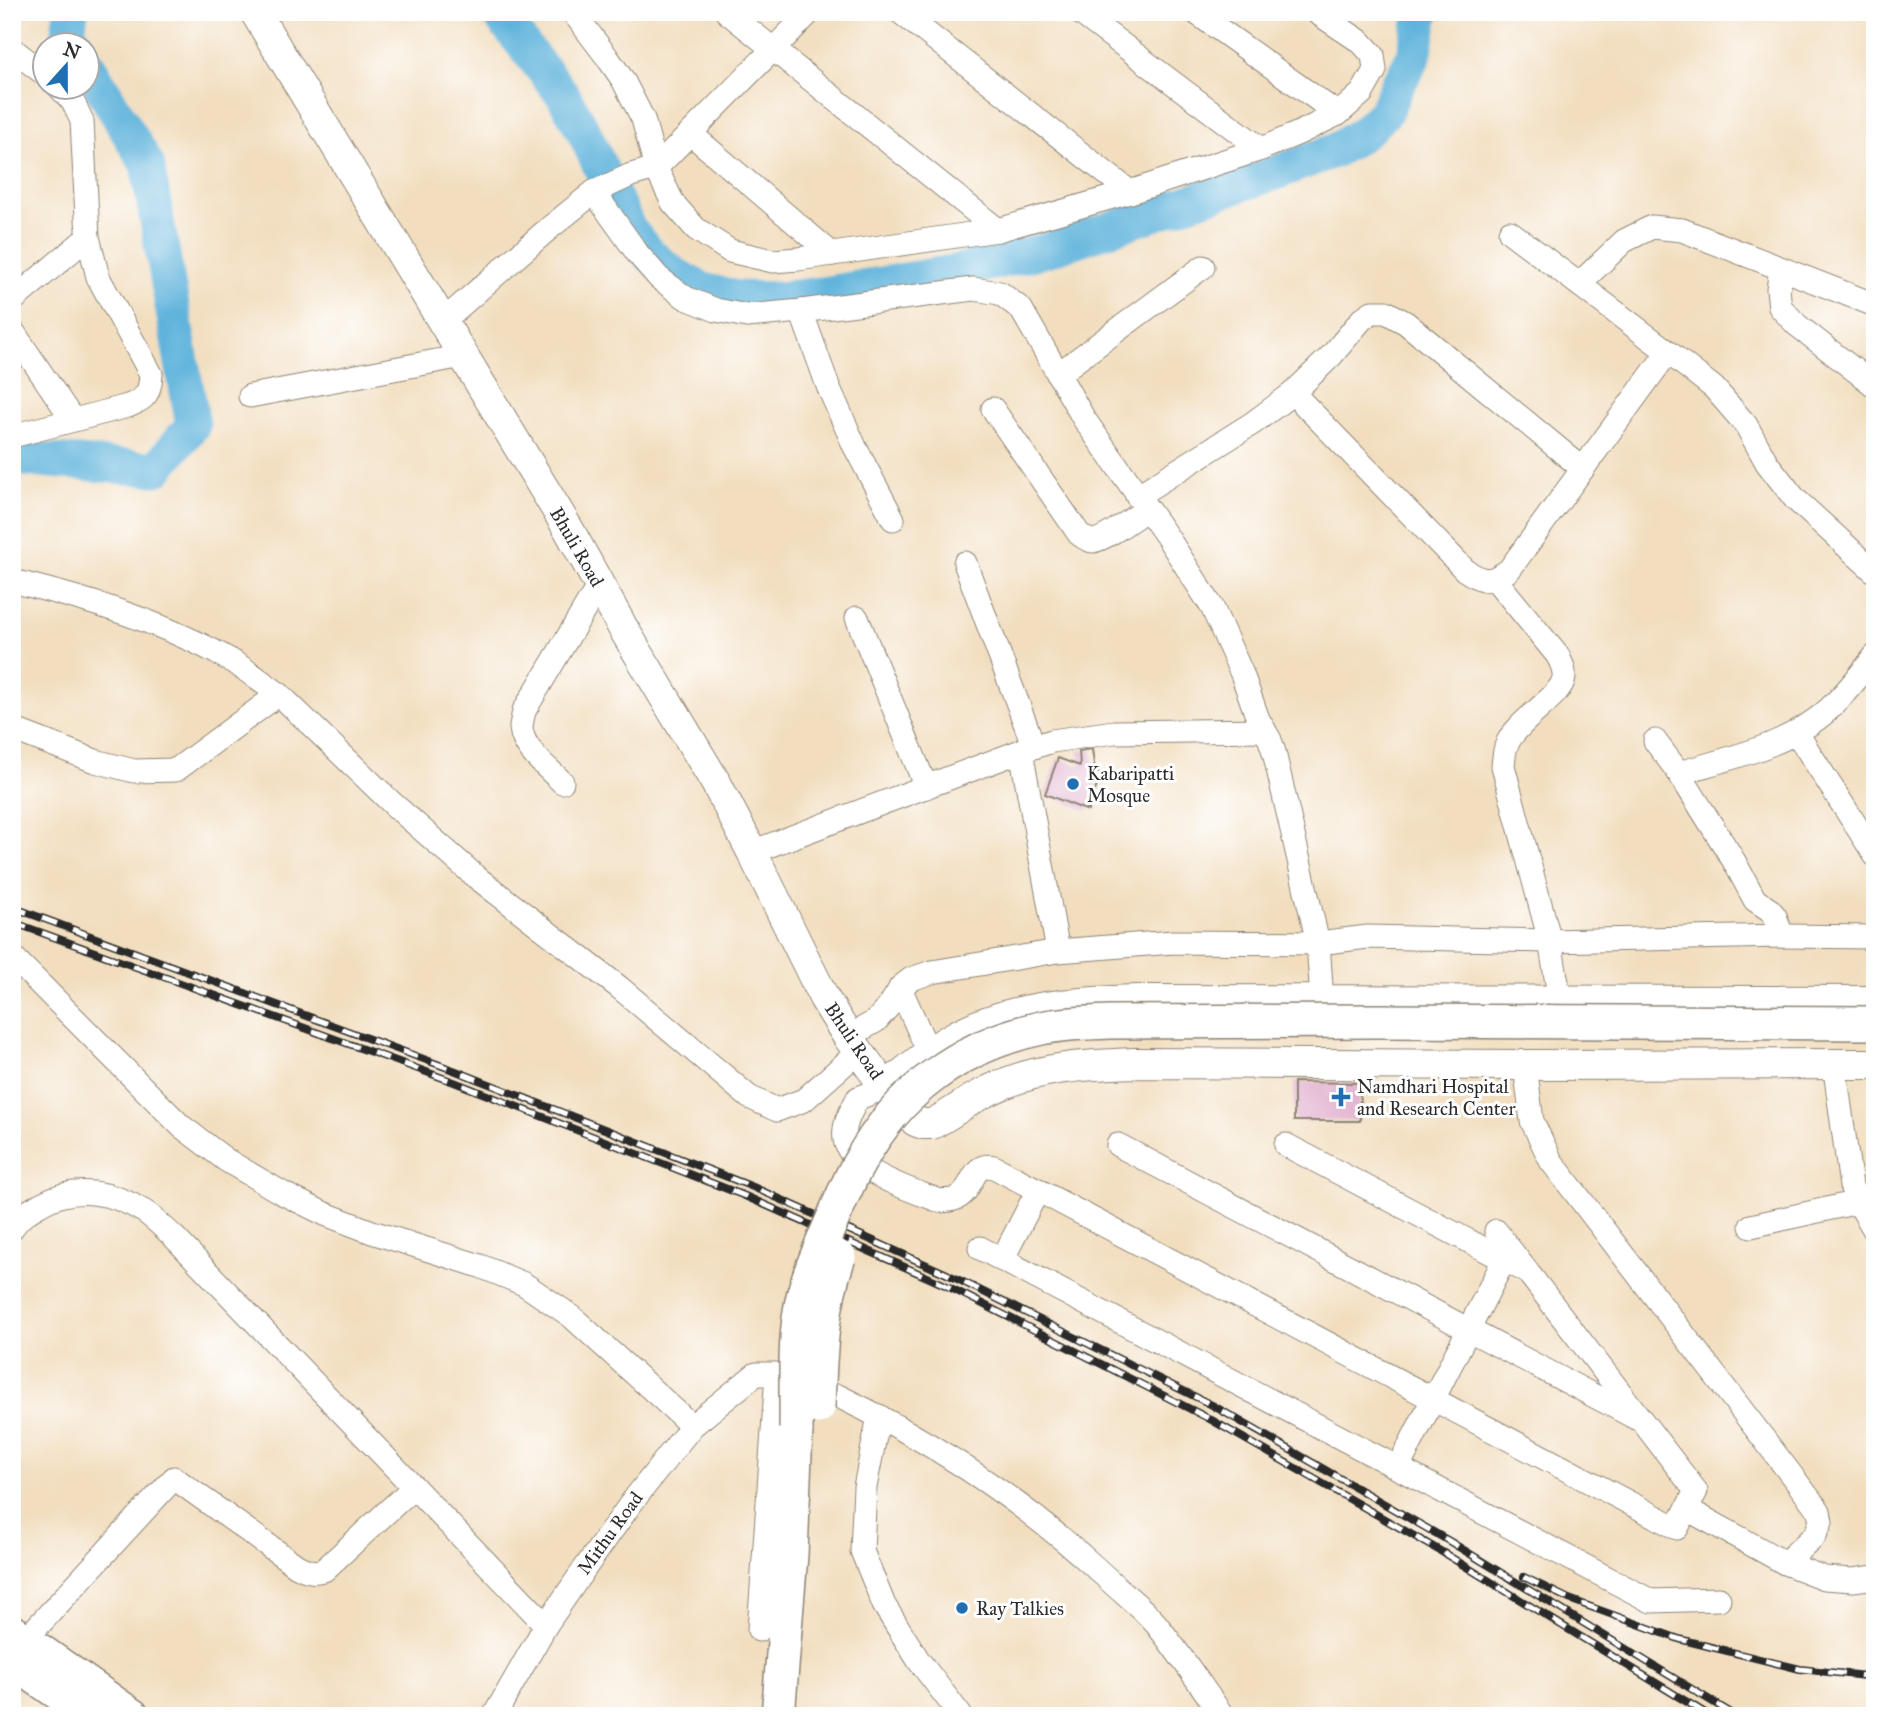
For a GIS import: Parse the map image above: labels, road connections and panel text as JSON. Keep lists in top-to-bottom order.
{
  "streets": {
    "main road": ["Bhuli Road"],
    "street": ["Mithu Road"]
  },
  "places": {
    "other": ["Kabaripatti Mosque", "Ray Talkies"],
    "health": ["Namdhari Hospital and Research Center"]
  },
  "north": "top"
}
